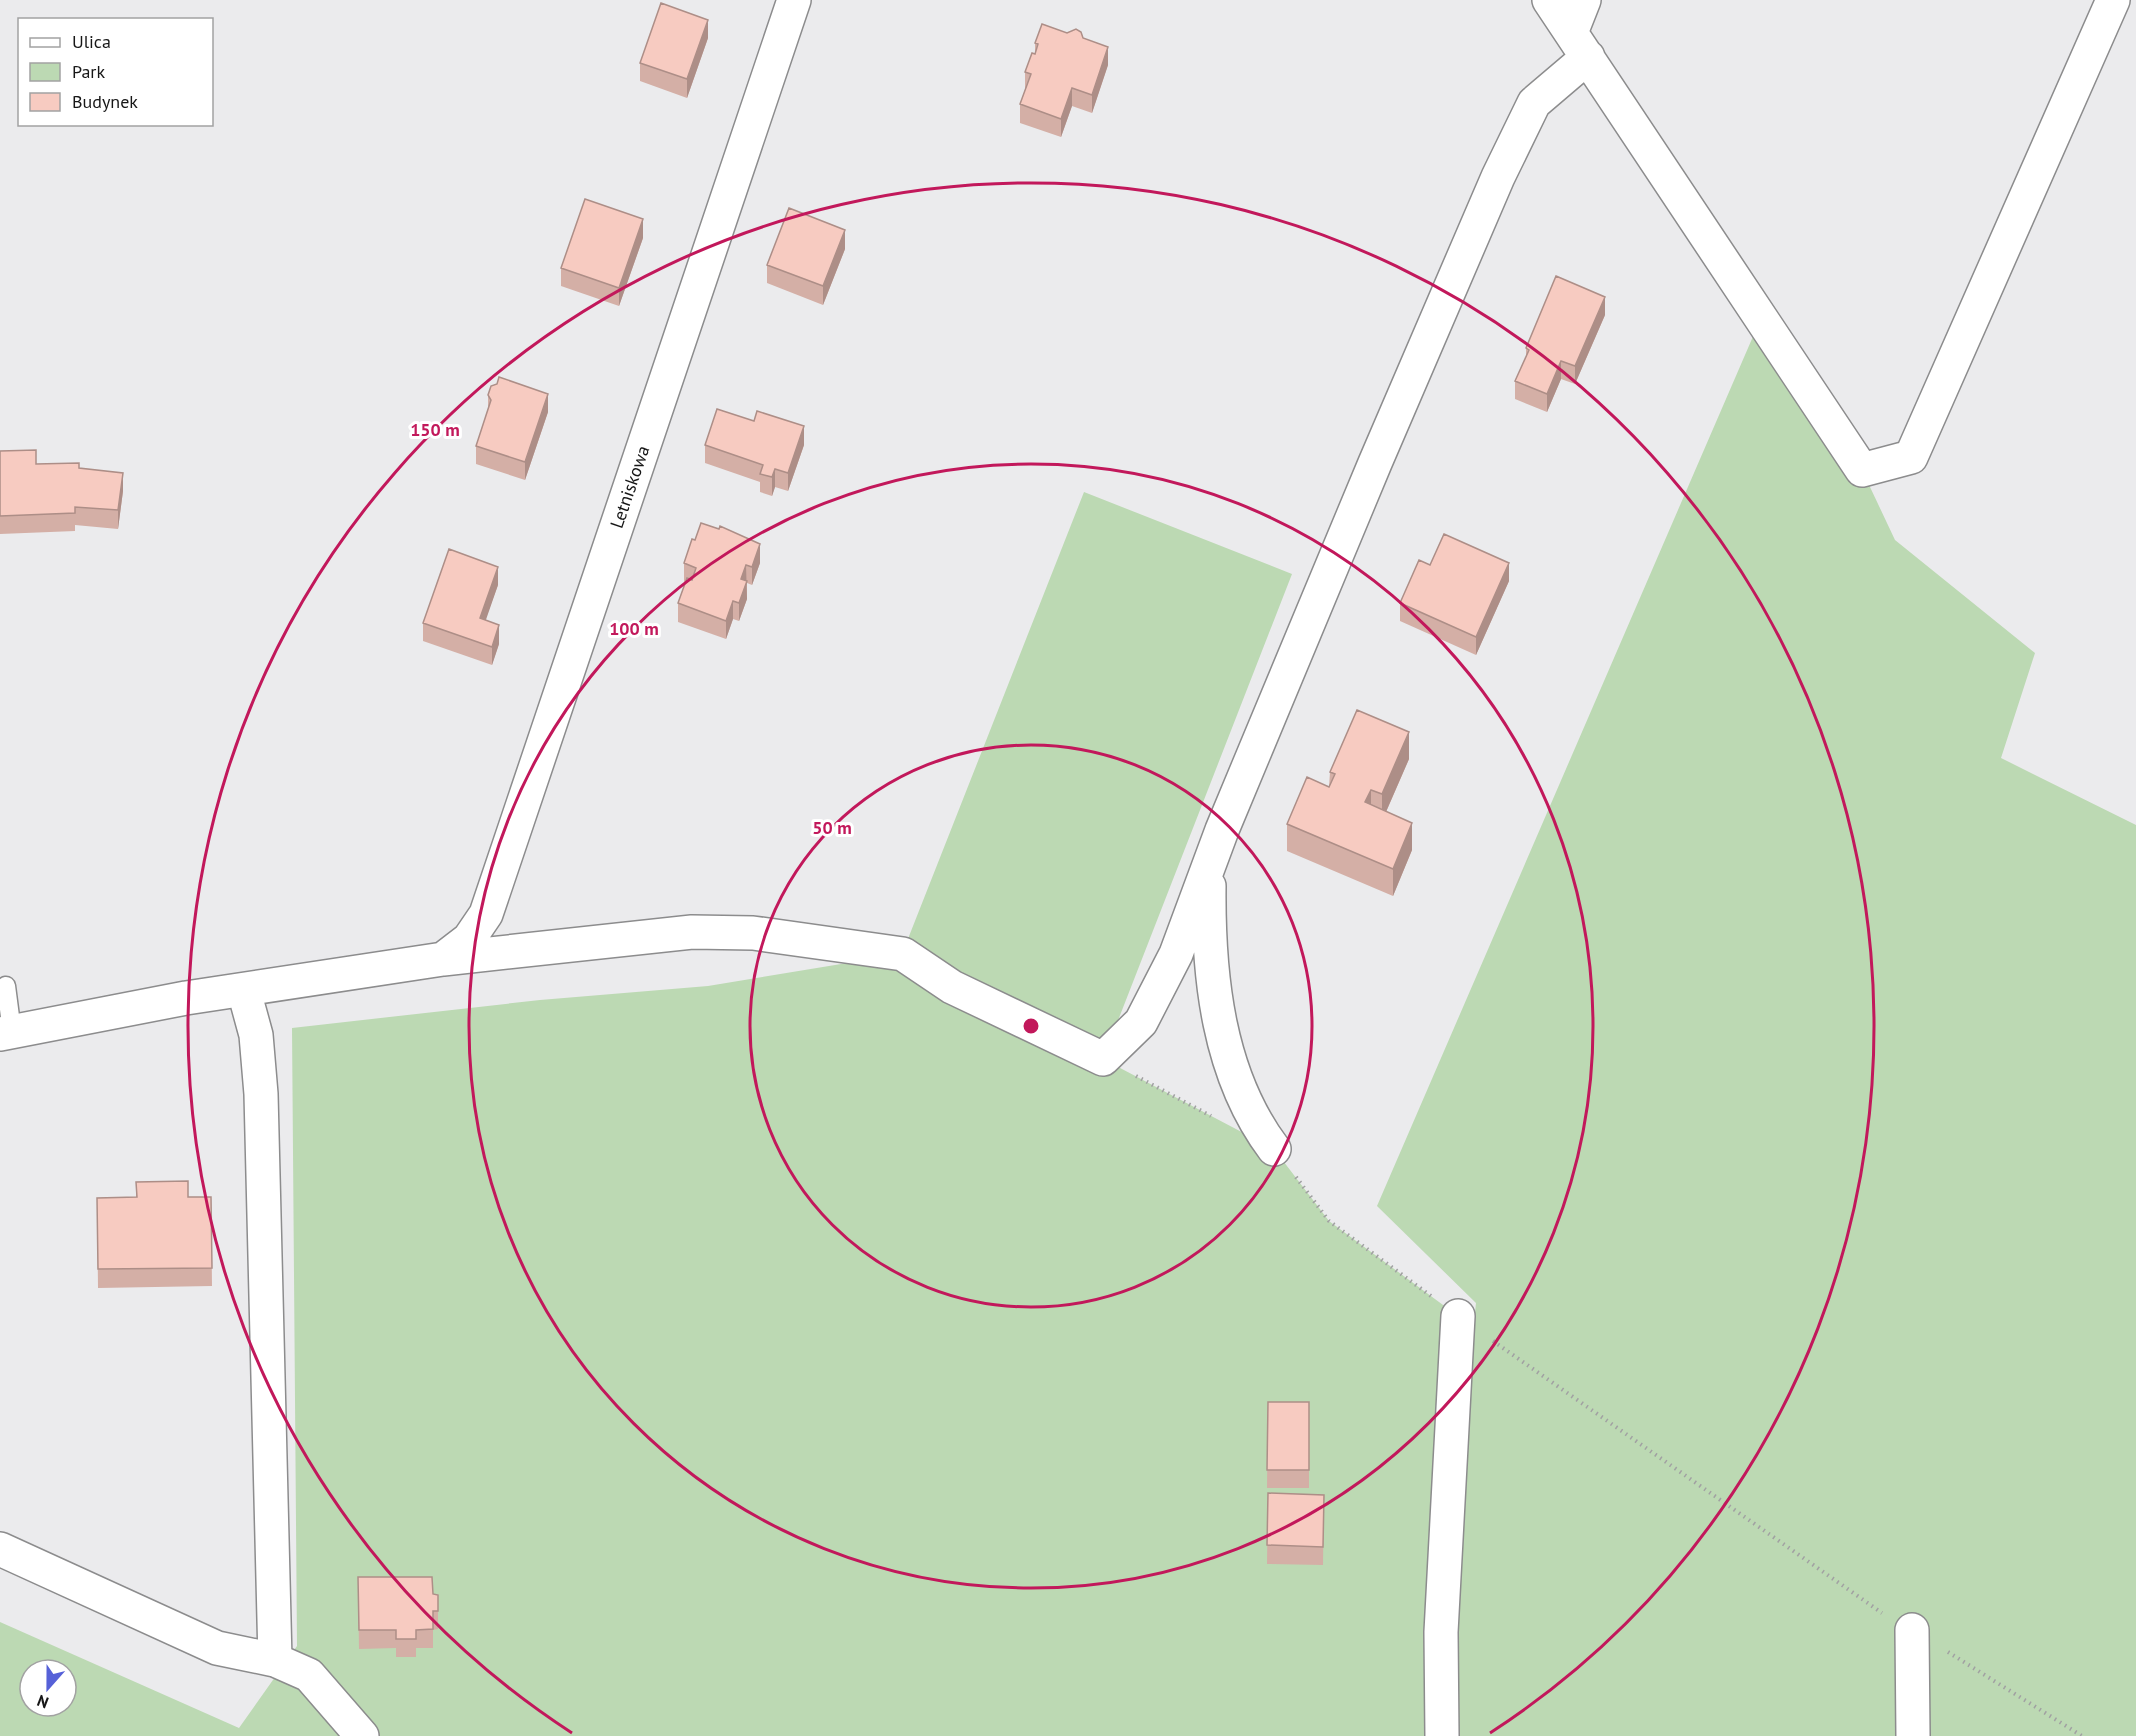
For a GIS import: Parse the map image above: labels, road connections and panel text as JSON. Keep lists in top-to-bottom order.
{
  "streets": {
    "street": ["Letniskowa"]
  },
  "legend": ["Ulica", "Park", "Budynek"],
  "north": "bottom",
  "rings": ["150 m", "100 m", "50 m"]
}
